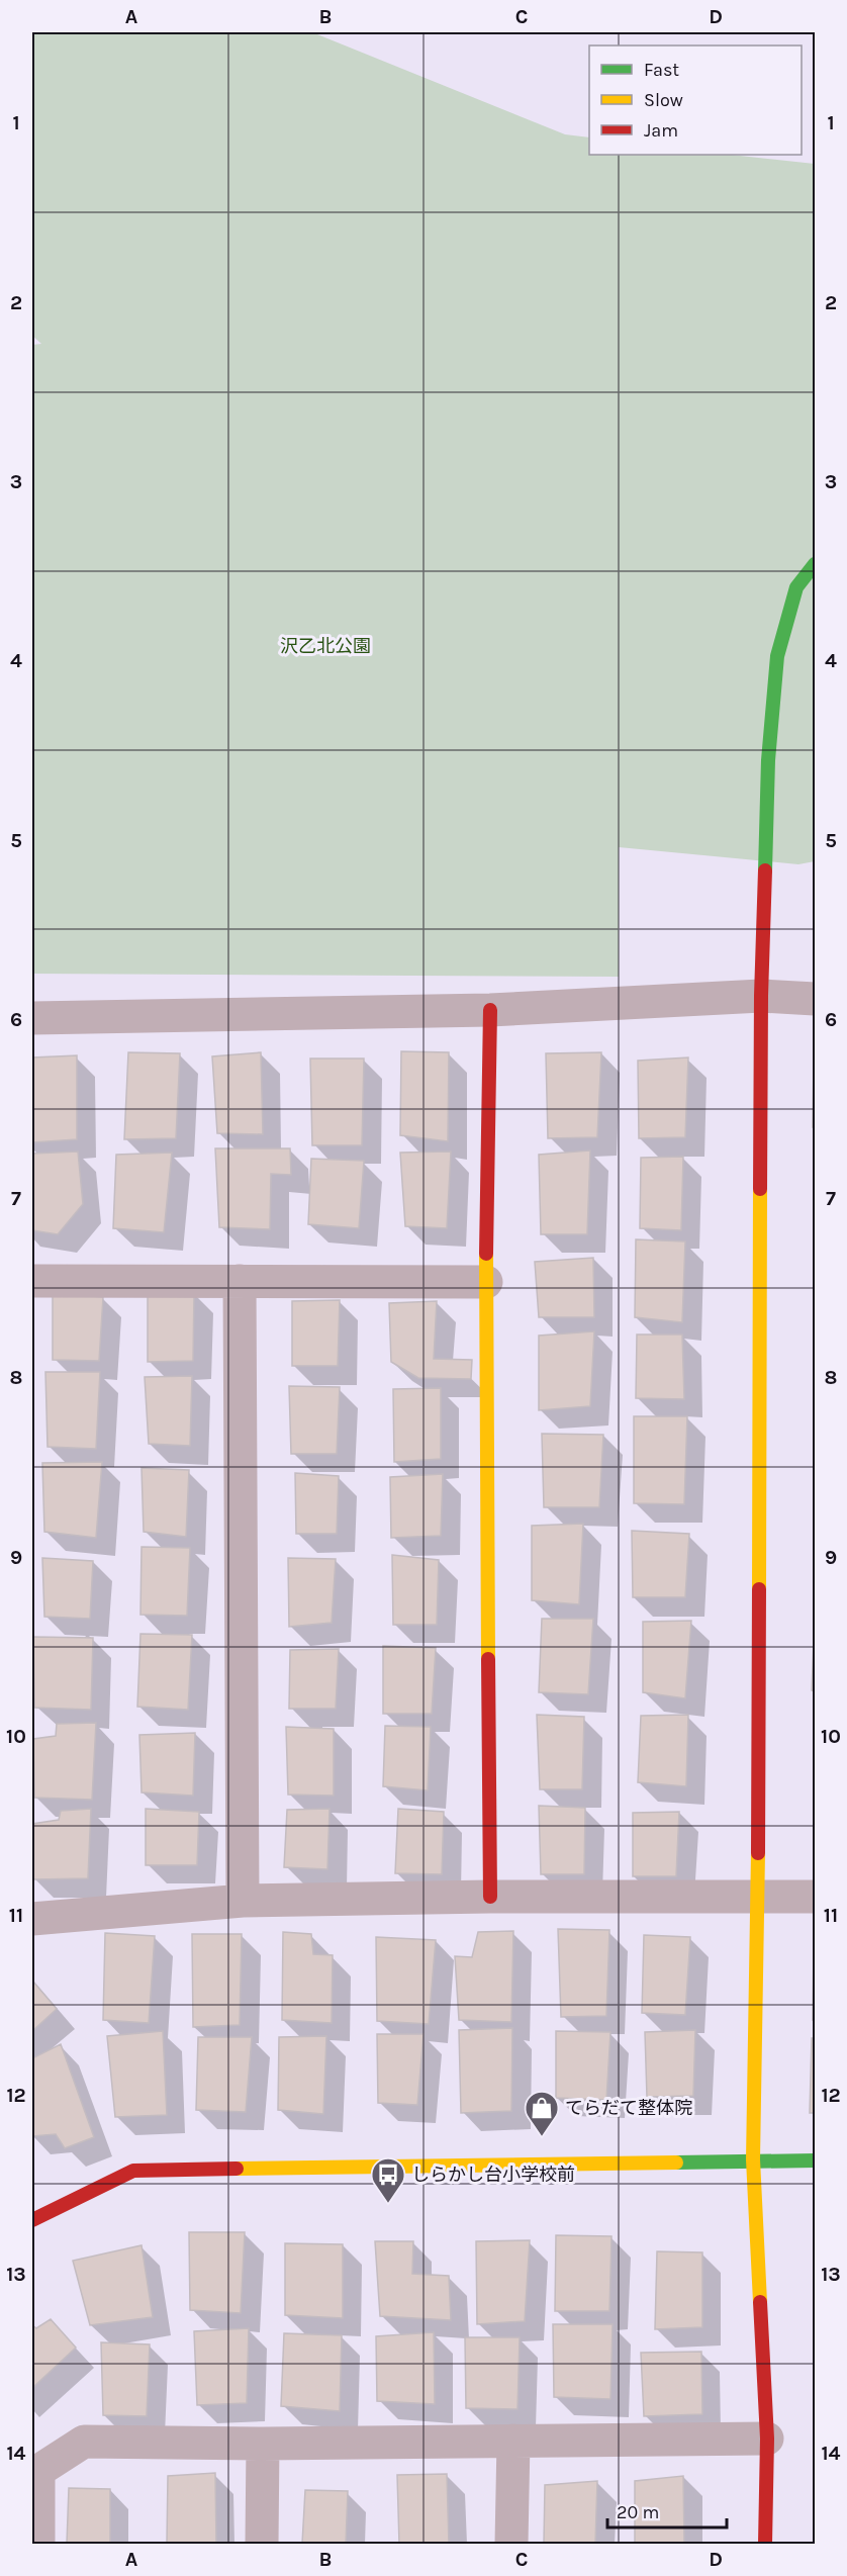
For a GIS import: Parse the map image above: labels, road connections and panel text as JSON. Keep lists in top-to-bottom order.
{
  "parks": ["沢乙北公園"],
  "places": {
    "shop": ["てらだて整体院"],
    "bus stop": ["しらかし台小学校前"]
  },
  "legend": ["Fast", "Slow", "Jam"],
  "scale_bar": "20 m",
  "grid": {
    "columns": [
      "A",
      "B",
      "C",
      "D"
    ],
    "rows": [
      "1",
      "2",
      "3",
      "4",
      "5",
      "6",
      "7",
      "8",
      "9",
      "10",
      "11",
      "12",
      "13",
      "14"
    ]
  }
}
